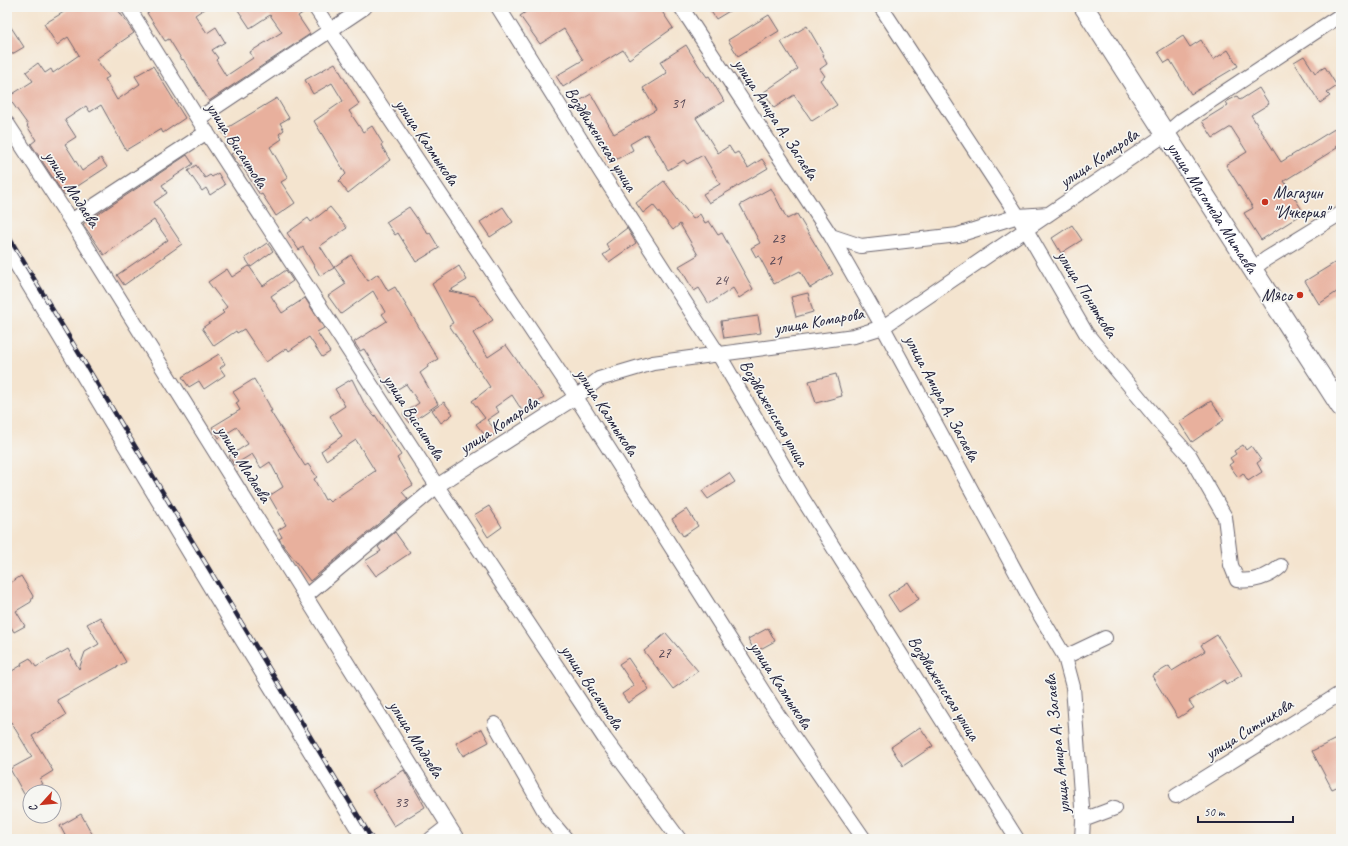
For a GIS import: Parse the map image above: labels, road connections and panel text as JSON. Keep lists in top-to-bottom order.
{
  "streets": {
    "street": [
      "улица Амира А. Загаева",
      "Воздвиженская улица",
      "улица Калмыкова",
      "улица Висаитова",
      "улица Комарова",
      "улица Мадаева",
      "улица Магомеда Митаева",
      "улица Поняткова",
      "улица Ситникова"
    ]
  },
  "crossings": [
    ["улица Амира А. Загаева", "улица Комарова"],
    ["Воздвиженская улица", "улица Комарова"],
    ["улица Калмыкова", "улица Комарова"],
    ["улица Висаитова", "улица Комарова"],
    ["улица Комарова", "улица Мадаева"],
    ["улица Комарова", "улица Магомеда Митаева"],
    ["улица Комарова", "улица Поняткова"]
  ],
  "places": ["Магазин \"Ичкерия\"", "Мясо"],
  "house_numbers": [
    "31",
    "23",
    "21",
    "24",
    "27",
    "33"
  ],
  "scale_bar": "50 m",
  "north": "bottom left"
}
